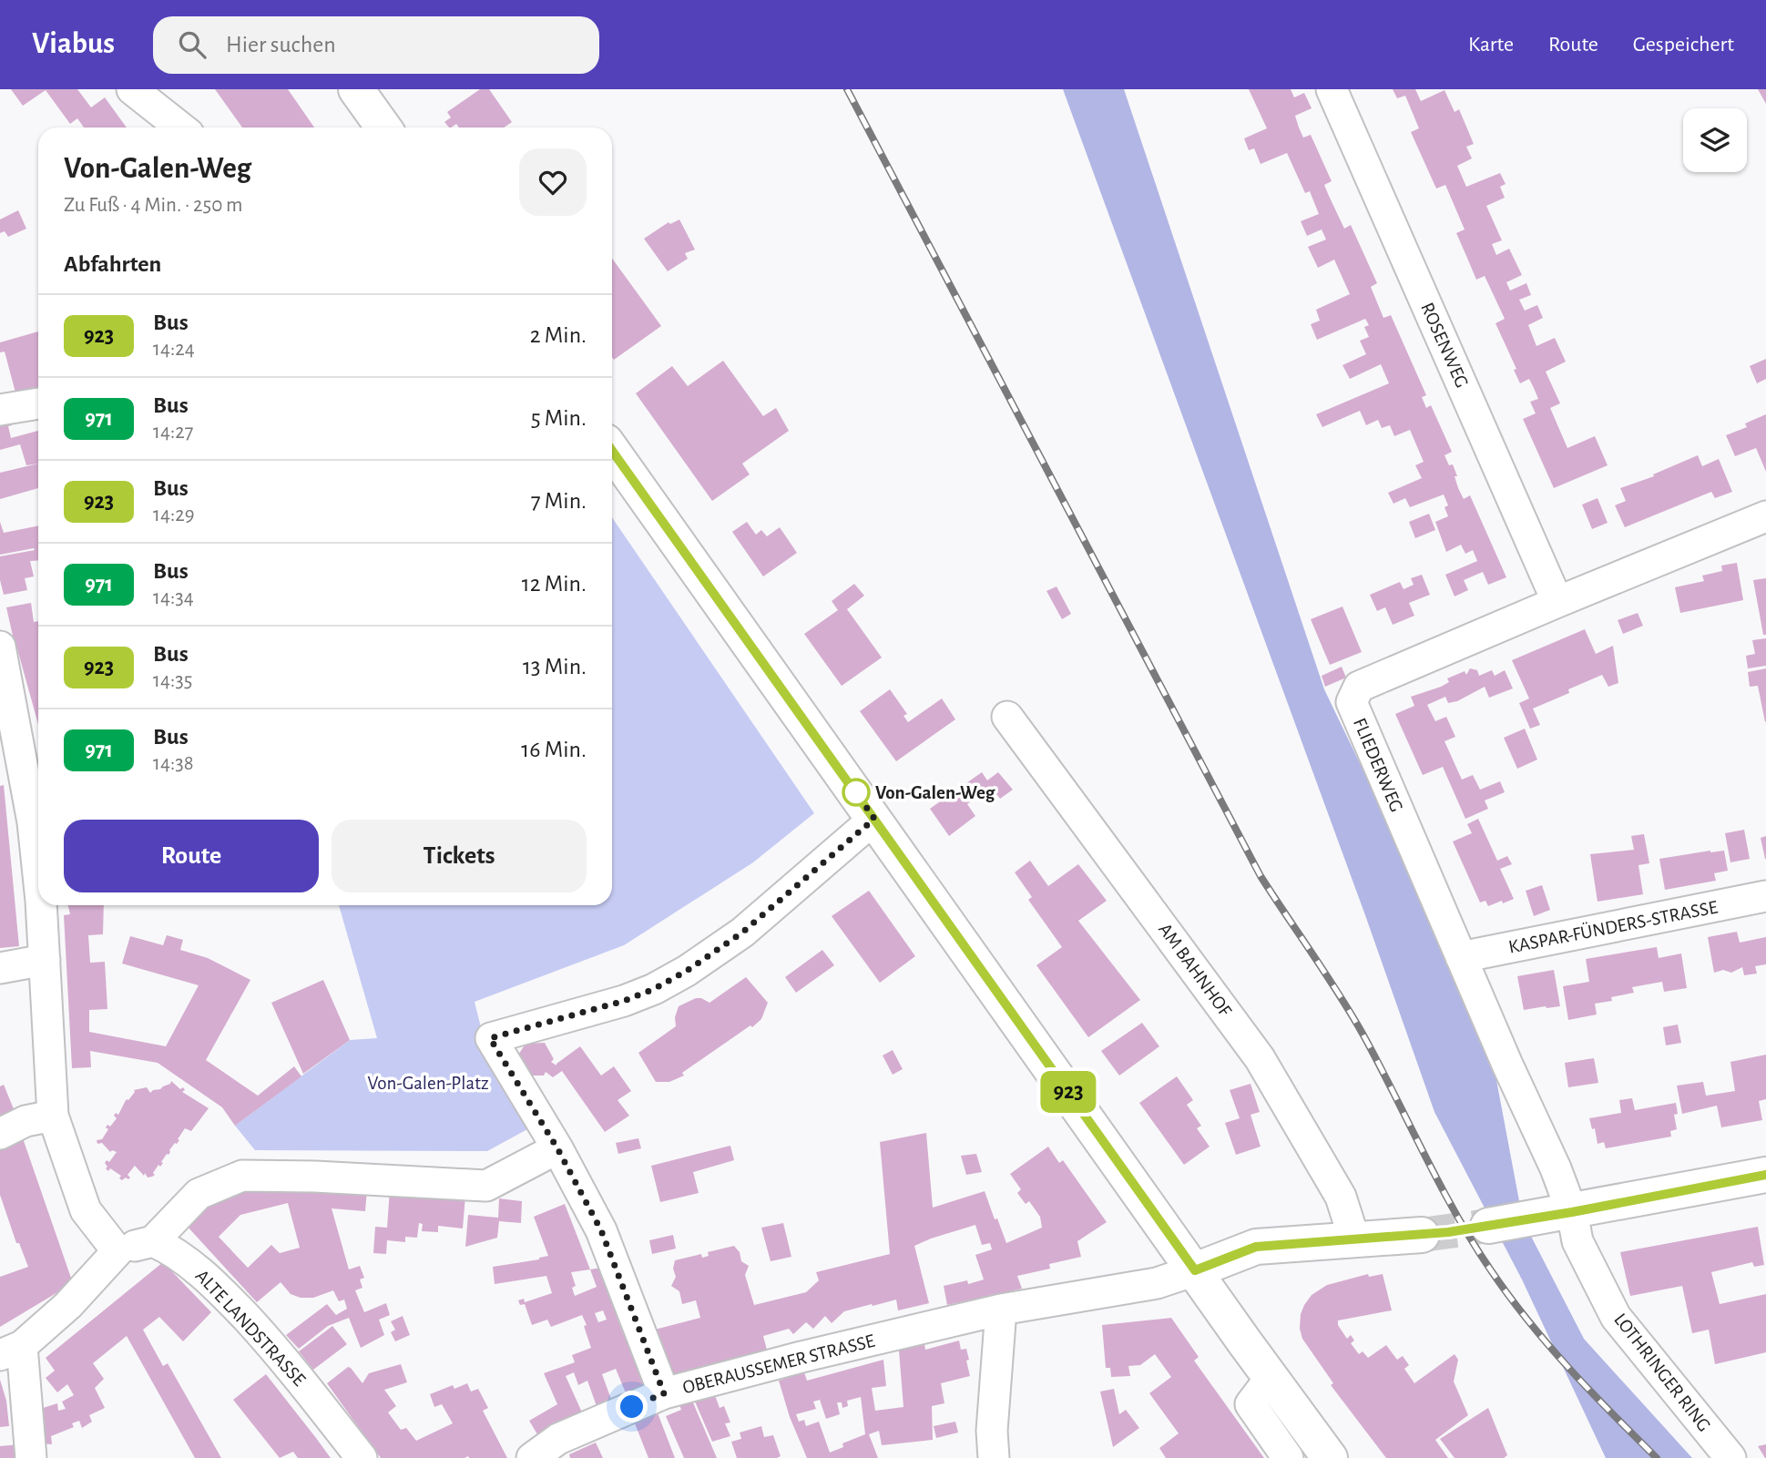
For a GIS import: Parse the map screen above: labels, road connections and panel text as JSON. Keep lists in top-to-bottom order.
{
  "streets": {
    "main road": ["OBERAUSSEMER STRASSE"],
    "street": [
      "ROSENWEG",
      "FLIEDERWEG",
      "KASPAR-FÜNDERS-STRASSE",
      "AM BAHNHOF",
      "ALTE LANDSTRASSE",
      "LOTHRINGER RING"
    ]
  },
  "crossings": [
    ["ROSENWEG", "FLIEDERWEG"],
    ["FLIEDERWEG", "KASPAR-FÜNDERS-STRASSE"],
    ["FLIEDERWEG", "LOTHRINGER RING"],
    ["AM BAHNHOF", "OBERAUSSEMER STRASSE"]
  ],
  "parks": ["Von-Galen-Platz"],
  "places": ["Von-Galen-Weg"],
  "lines": ["bus line 923"],
  "page": {
    "header": "Viabus",
    "search": "Hier suchen",
    "nav": ["Karte", "Route", "Gespeichert"],
    "on_map": "923",
    "heading": [
      ["Von-Galen-Weg", "Zu Fuß · 4 Min. · 250 m"],
      "Abfahrten"
    ],
    "list": [
      {
        "mark": "923",
        "name": "Bus",
        "note": "14:24",
        "value": "2 Min."
      },
      {
        "mark": "971",
        "name": "Bus",
        "note": "14:27",
        "value": "5 Min."
      },
      {
        "mark": "923",
        "name": "Bus",
        "note": "14:29",
        "value": "7 Min."
      },
      {
        "mark": "971",
        "name": "Bus",
        "note": "14:34",
        "value": "12 Min."
      },
      {
        "mark": "923",
        "name": "Bus",
        "note": "14:35",
        "value": "13 Min."
      },
      {
        "mark": "971",
        "name": "Bus",
        "note": "14:38",
        "value": "16 Min."
      }
    ],
    "buttons": ["Route", "Tickets"]
  }
}
